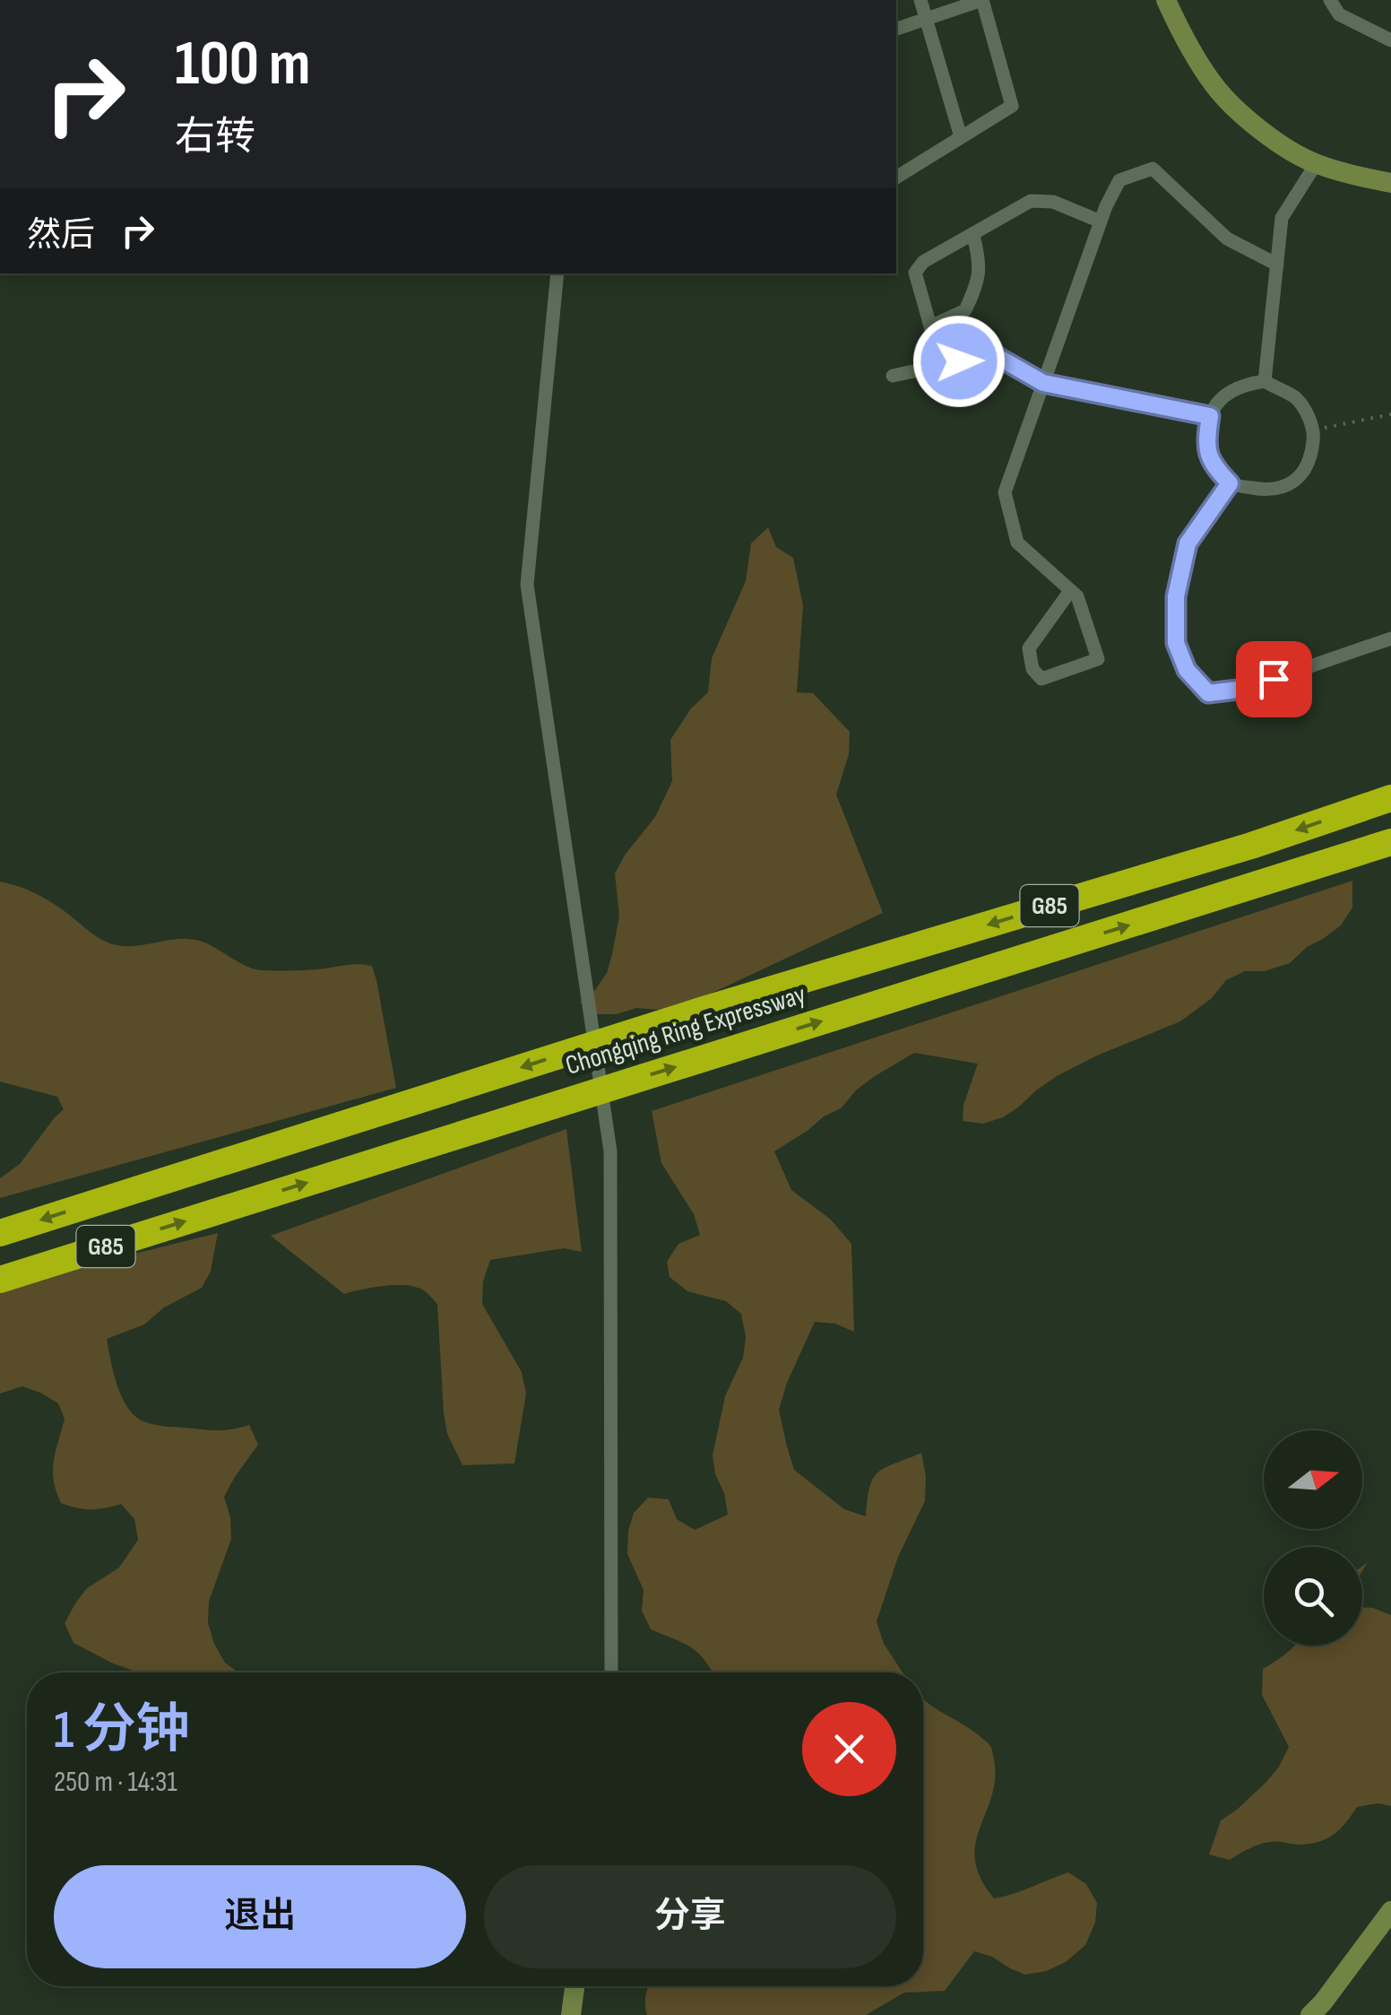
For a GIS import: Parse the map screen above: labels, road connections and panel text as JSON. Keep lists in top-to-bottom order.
{
  "streets": {
    "highway": ["G85", "Chongqing Ring Expressway"]
  },
  "north": "right",
  "page": {
    "turn": ["100 m", "右转"],
    "then": "然后",
    "heading": ["1 分钟", "250 m · 14:31"],
    "buttons": ["退出", "分享"]
  }
}
